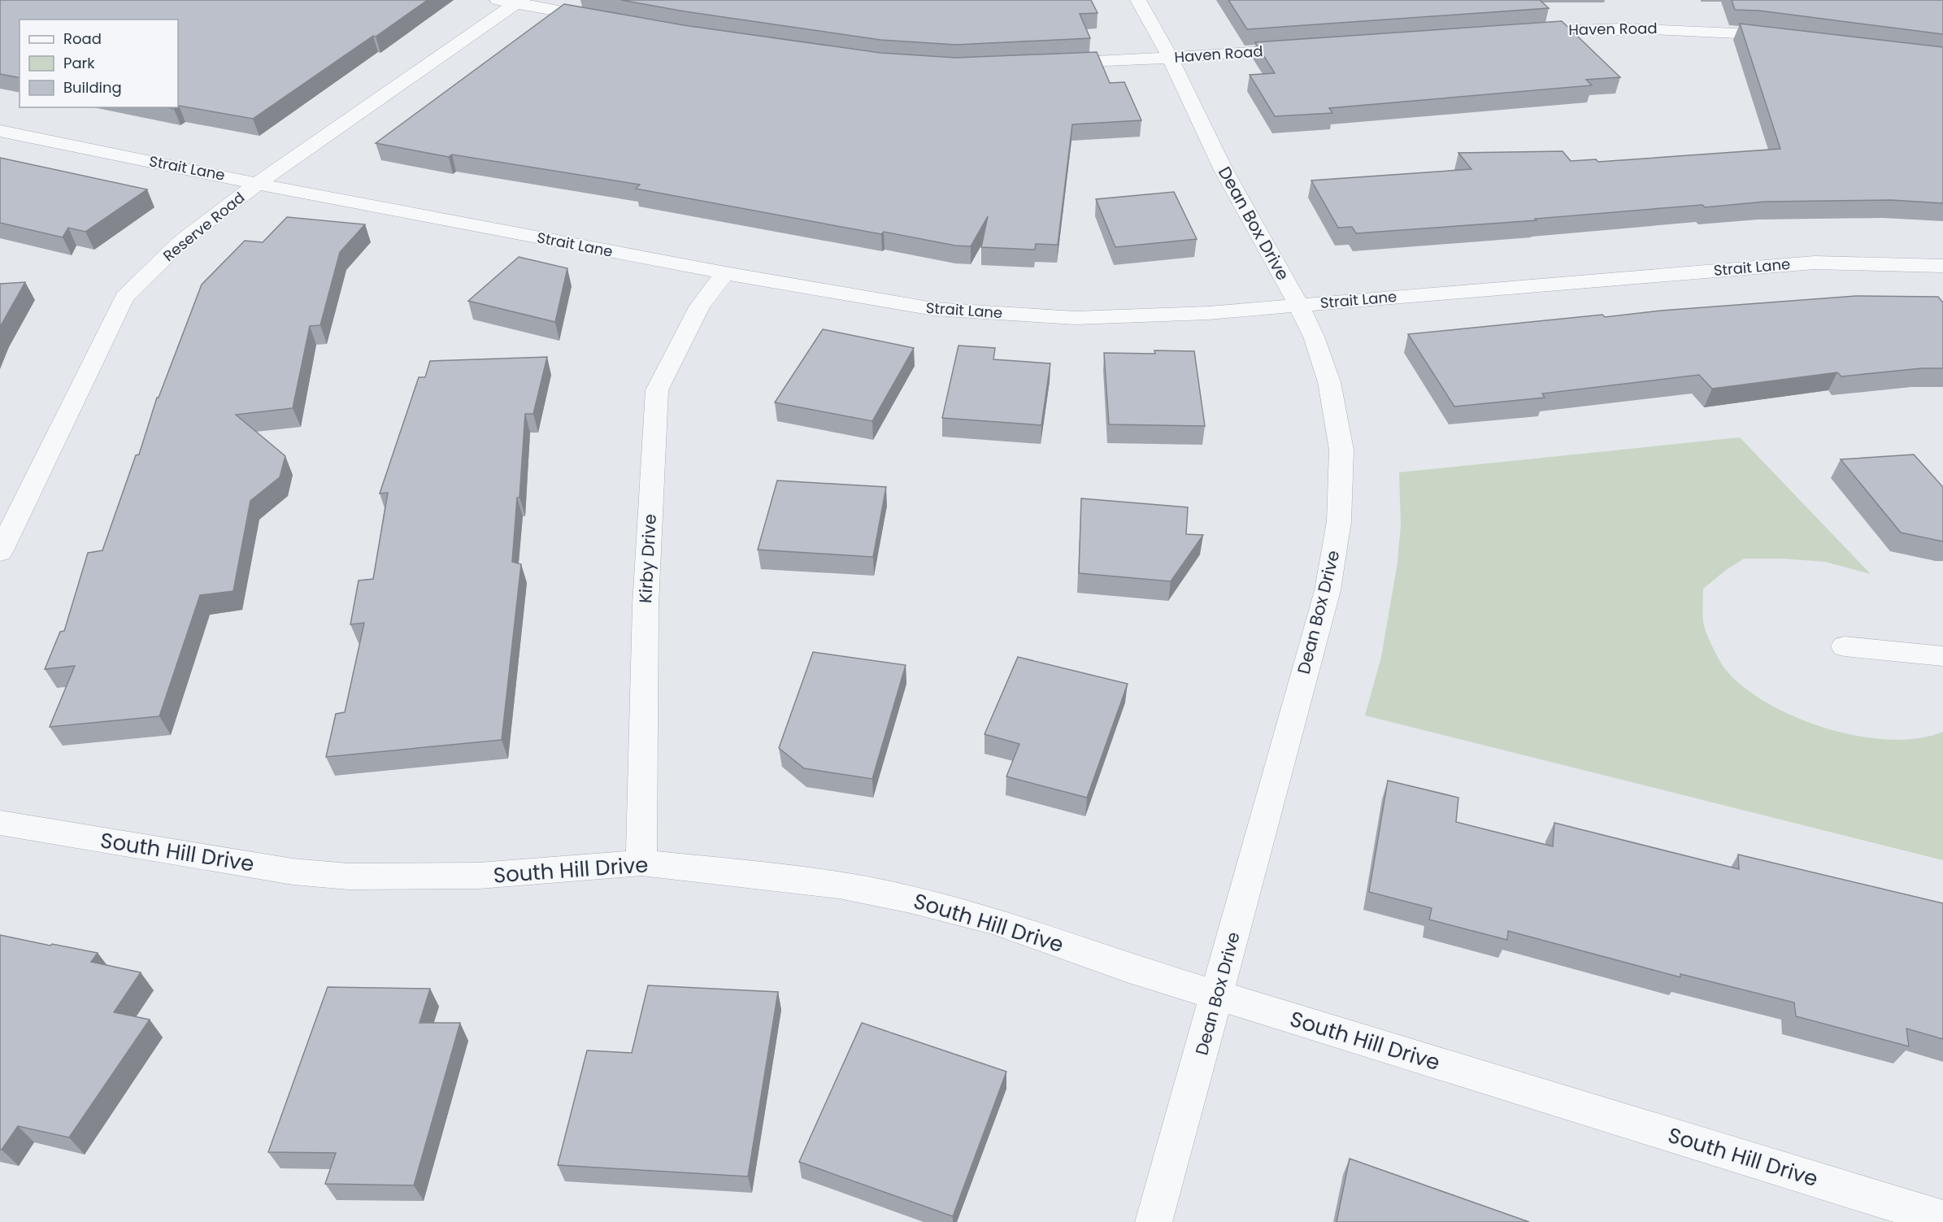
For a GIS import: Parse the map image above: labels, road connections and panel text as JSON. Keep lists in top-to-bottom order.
{
  "streets": {
    "street": [
      "Haven Road",
      "Strait Lane",
      "Dean Box Drive",
      "Reserve Road",
      "Kirby Drive",
      "South Hill Drive"
    ]
  },
  "crossings": [
    ["Haven Road", "Dean Box Drive"],
    ["Strait Lane", "Dean Box Drive"],
    ["Strait Lane", "Reserve Road"],
    ["Strait Lane", "Kirby Drive"],
    ["Dean Box Drive", "South Hill Drive"],
    ["Kirby Drive", "South Hill Drive"]
  ],
  "legend": ["Road", "Park", "Building"]
}
